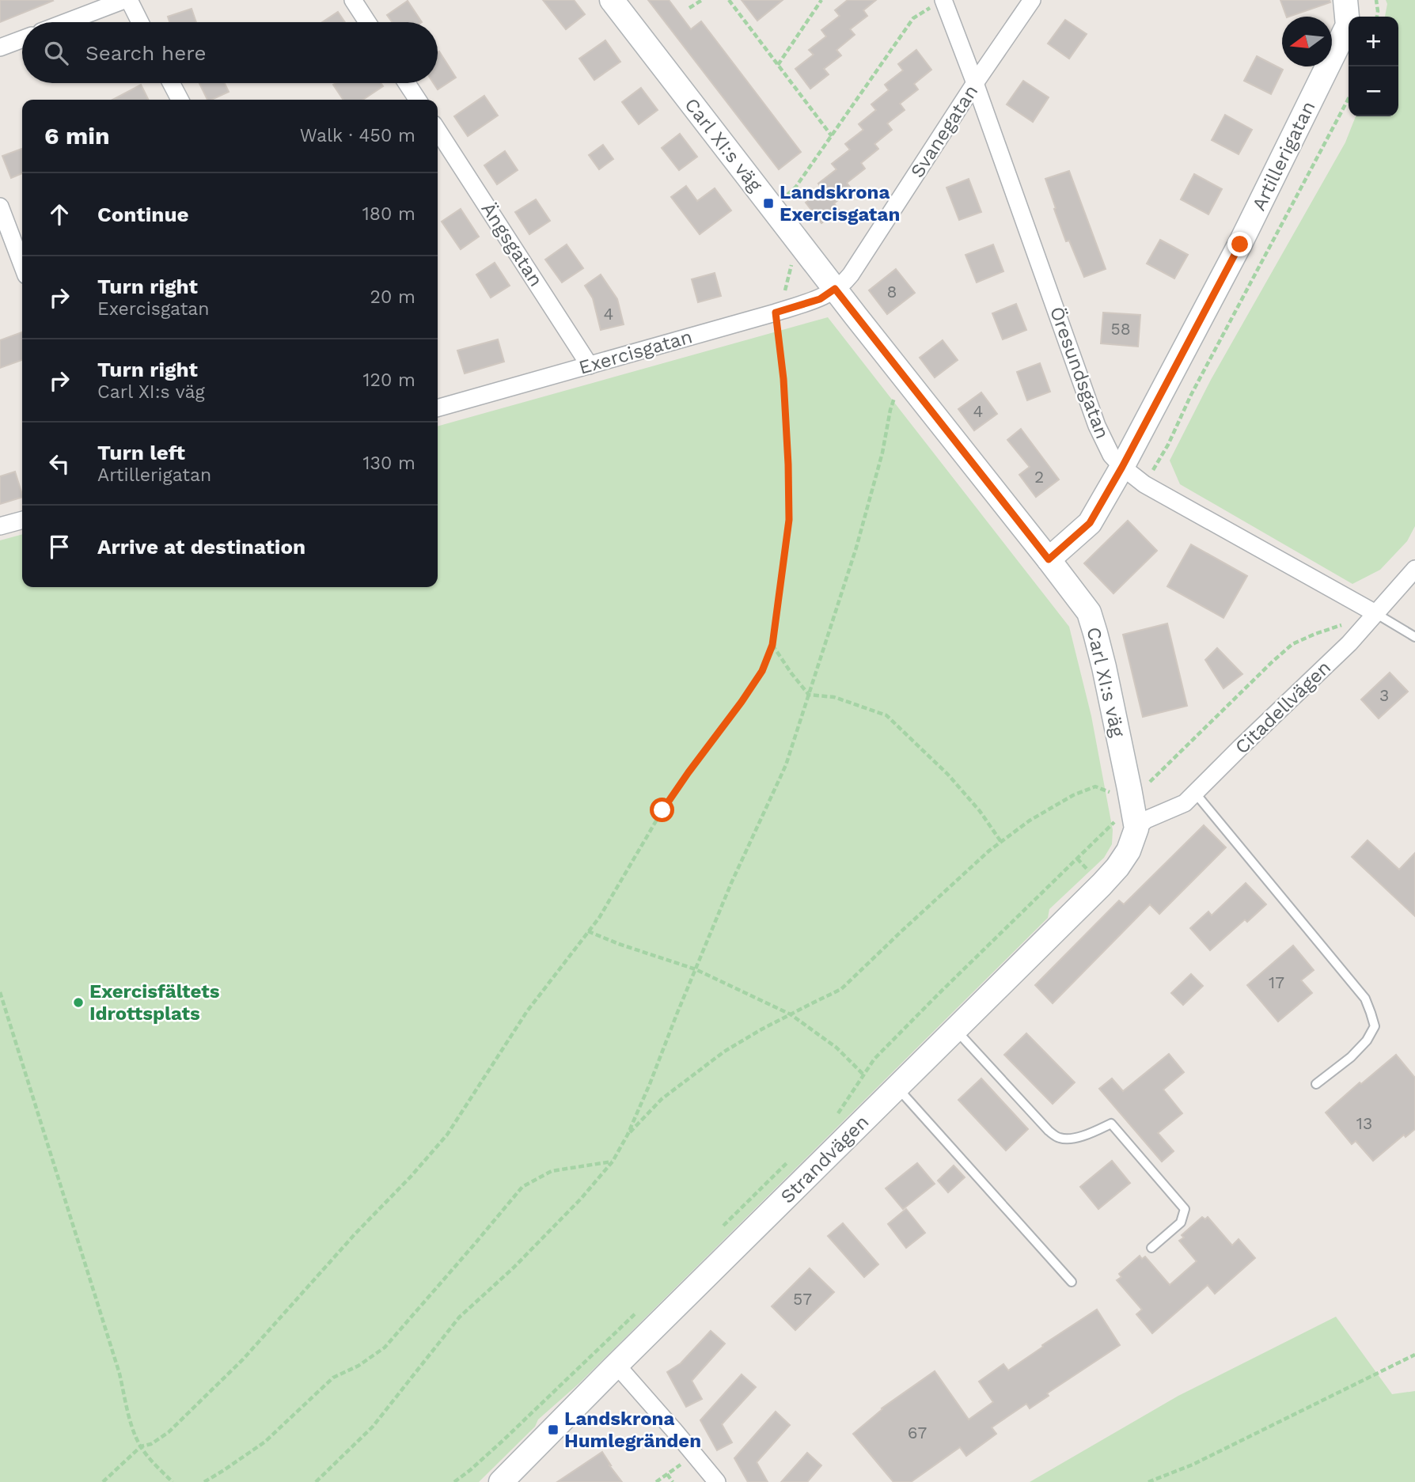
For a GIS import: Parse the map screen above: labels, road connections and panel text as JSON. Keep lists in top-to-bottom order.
{
  "streets": {
    "street": [
      "Svanegatan",
      "Carl XI:s väg",
      "Artillerigatan",
      "Ängsgatan",
      "Exercisgatan",
      "Öresundsgatan",
      "Citadellvägen",
      "Strandvägen"
    ]
  },
  "crossings": [
    ["Svanegatan", "Carl XI:s väg"],
    ["Svanegatan", "Exercisgatan"],
    ["Svanegatan", "Öresundsgatan"],
    ["Carl XI:s väg", "Artillerigatan"],
    ["Carl XI:s väg", "Exercisgatan"],
    ["Carl XI:s väg", "Citadellvägen"],
    ["Carl XI:s väg", "Strandvägen"],
    ["Artillerigatan", "Öresundsgatan"],
    ["Ängsgatan", "Exercisgatan"],
    ["Öresundsgatan", "Citadellvägen"],
    ["Citadellvägen", "Strandvägen"]
  ],
  "places": {
    "transit": ["Landskrona Exercisgatan", "Landskrona Humlegränden"],
    "other": ["Exercisfältets Idrottsplats"]
  },
  "house_numbers": [
    "8",
    "4",
    "58",
    "4",
    "2",
    "3",
    "17",
    "13",
    "57",
    "67"
  ],
  "north": "left",
  "page": {
    "map_buttons": ["+", "−"],
    "search": "Search here",
    "heading": ["6 min", "Walk · 450 m"],
    "list": [
      ["Continue", "180 m"],
      ["Turn right", "Exercisgatan", "20 m"],
      ["Turn right", "Carl XI:s väg", "120 m"],
      ["Turn left", "Artillerigatan", "130 m"],
      "Arrive at destination"
    ]
  }
}
